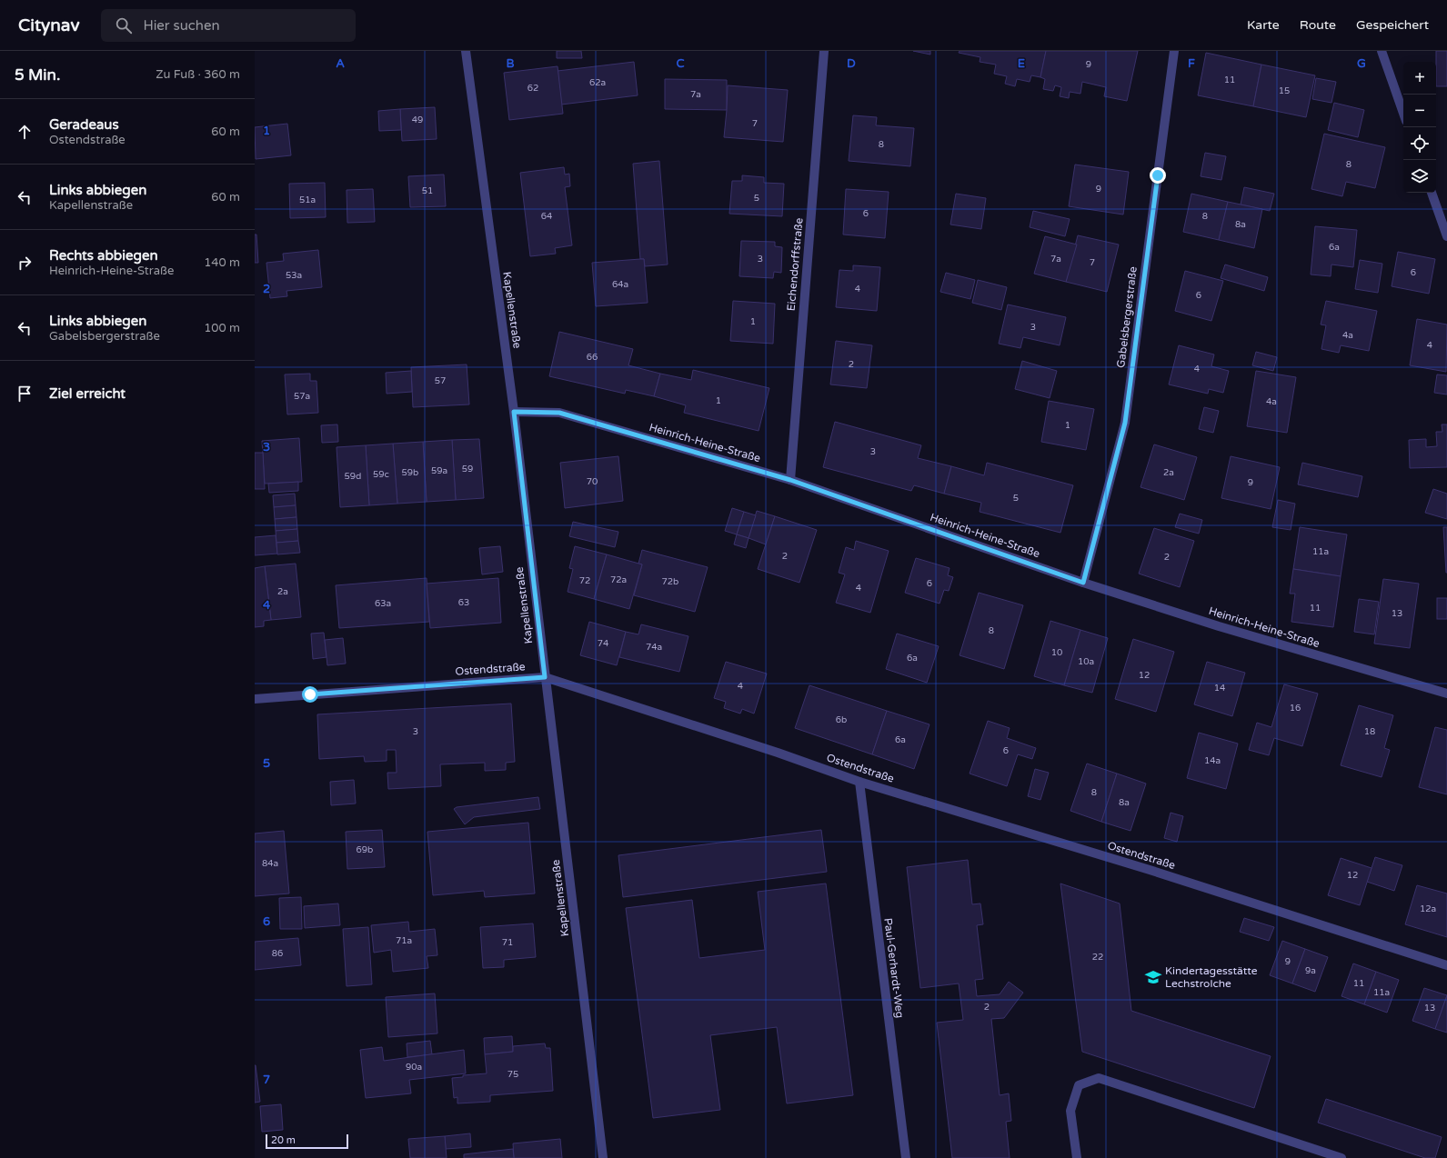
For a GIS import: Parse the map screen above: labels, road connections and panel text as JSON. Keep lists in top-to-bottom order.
{
  "streets": {
    "street": [
      "Eichendorffstraße",
      "Kapellenstraße",
      "Gabelsbergerstraße",
      "Heinrich-Heine-Straße",
      "Ostendstraße",
      "Paul-Gerhardt-Weg"
    ]
  },
  "crossings": [
    ["Eichendorffstraße", "Heinrich-Heine-Straße"],
    ["Kapellenstraße", "Heinrich-Heine-Straße"],
    ["Kapellenstraße", "Ostendstraße"],
    ["Gabelsbergerstraße", "Heinrich-Heine-Straße"],
    ["Ostendstraße", "Paul-Gerhardt-Weg"]
  ],
  "places": {
    "school or university": ["Kindertagesstätte Lechstrolche"]
  },
  "house_numbers": [
    "9",
    "11",
    "62a",
    "62",
    "15",
    "7a",
    "49",
    "7",
    "8",
    "8",
    "9",
    "51",
    "5",
    "51a",
    "6",
    "64",
    "8",
    "8a",
    "6a",
    "3",
    "7a",
    "7",
    "6",
    "53a",
    "64a",
    "4",
    "6",
    "1",
    "3",
    "4a",
    "4",
    "66",
    "2",
    "4",
    "57",
    "57a",
    "1",
    "4a",
    "1",
    "3",
    "59",
    "59a",
    "59b",
    "2a",
    "59c",
    "59d",
    "70",
    "9",
    "5",
    "11a",
    "2",
    "2",
    "72a",
    "72",
    "72b",
    "6",
    "4",
    "2a",
    "63",
    "63a",
    "11",
    "13",
    "8",
    "74",
    "74a",
    "10",
    "6a",
    "10a",
    "12",
    "4",
    "14",
    "16",
    "6b",
    "3",
    "18",
    "6a",
    "6",
    "14a",
    "8",
    "8a",
    "69b",
    "84a",
    "12",
    "12a",
    "71a",
    "71",
    "86",
    "22",
    "9",
    "9a",
    "11",
    "11a",
    "2",
    "13",
    "90a",
    "75"
  ],
  "scale_bar": "20 m",
  "page": {
    "header": "Citynav",
    "search": "Hier suchen",
    "nav": ["Karte", "Route", "Gespeichert"],
    "heading": ["5 Min.", "Zu Fuß · 360 m"],
    "map_buttons": ["+", "−"],
    "list": [
      ["Geradeaus", "Ostendstraße", "60 m"],
      ["Links abbiegen", "Kapellenstraße", "60 m"],
      ["Rechts abbiegen", "Heinrich-Heine-Straße", "140 m"],
      ["Links abbiegen", "Gabelsbergerstraße", "100 m"],
      "Ziel erreicht"
    ],
    "scale": "20 m"
  },
  "grid": {
    "columns": [
      "A",
      "B",
      "C",
      "D",
      "E",
      "F",
      "G"
    ],
    "rows": [
      "1",
      "2",
      "3",
      "4",
      "5",
      "6",
      "7"
    ]
  }
}
